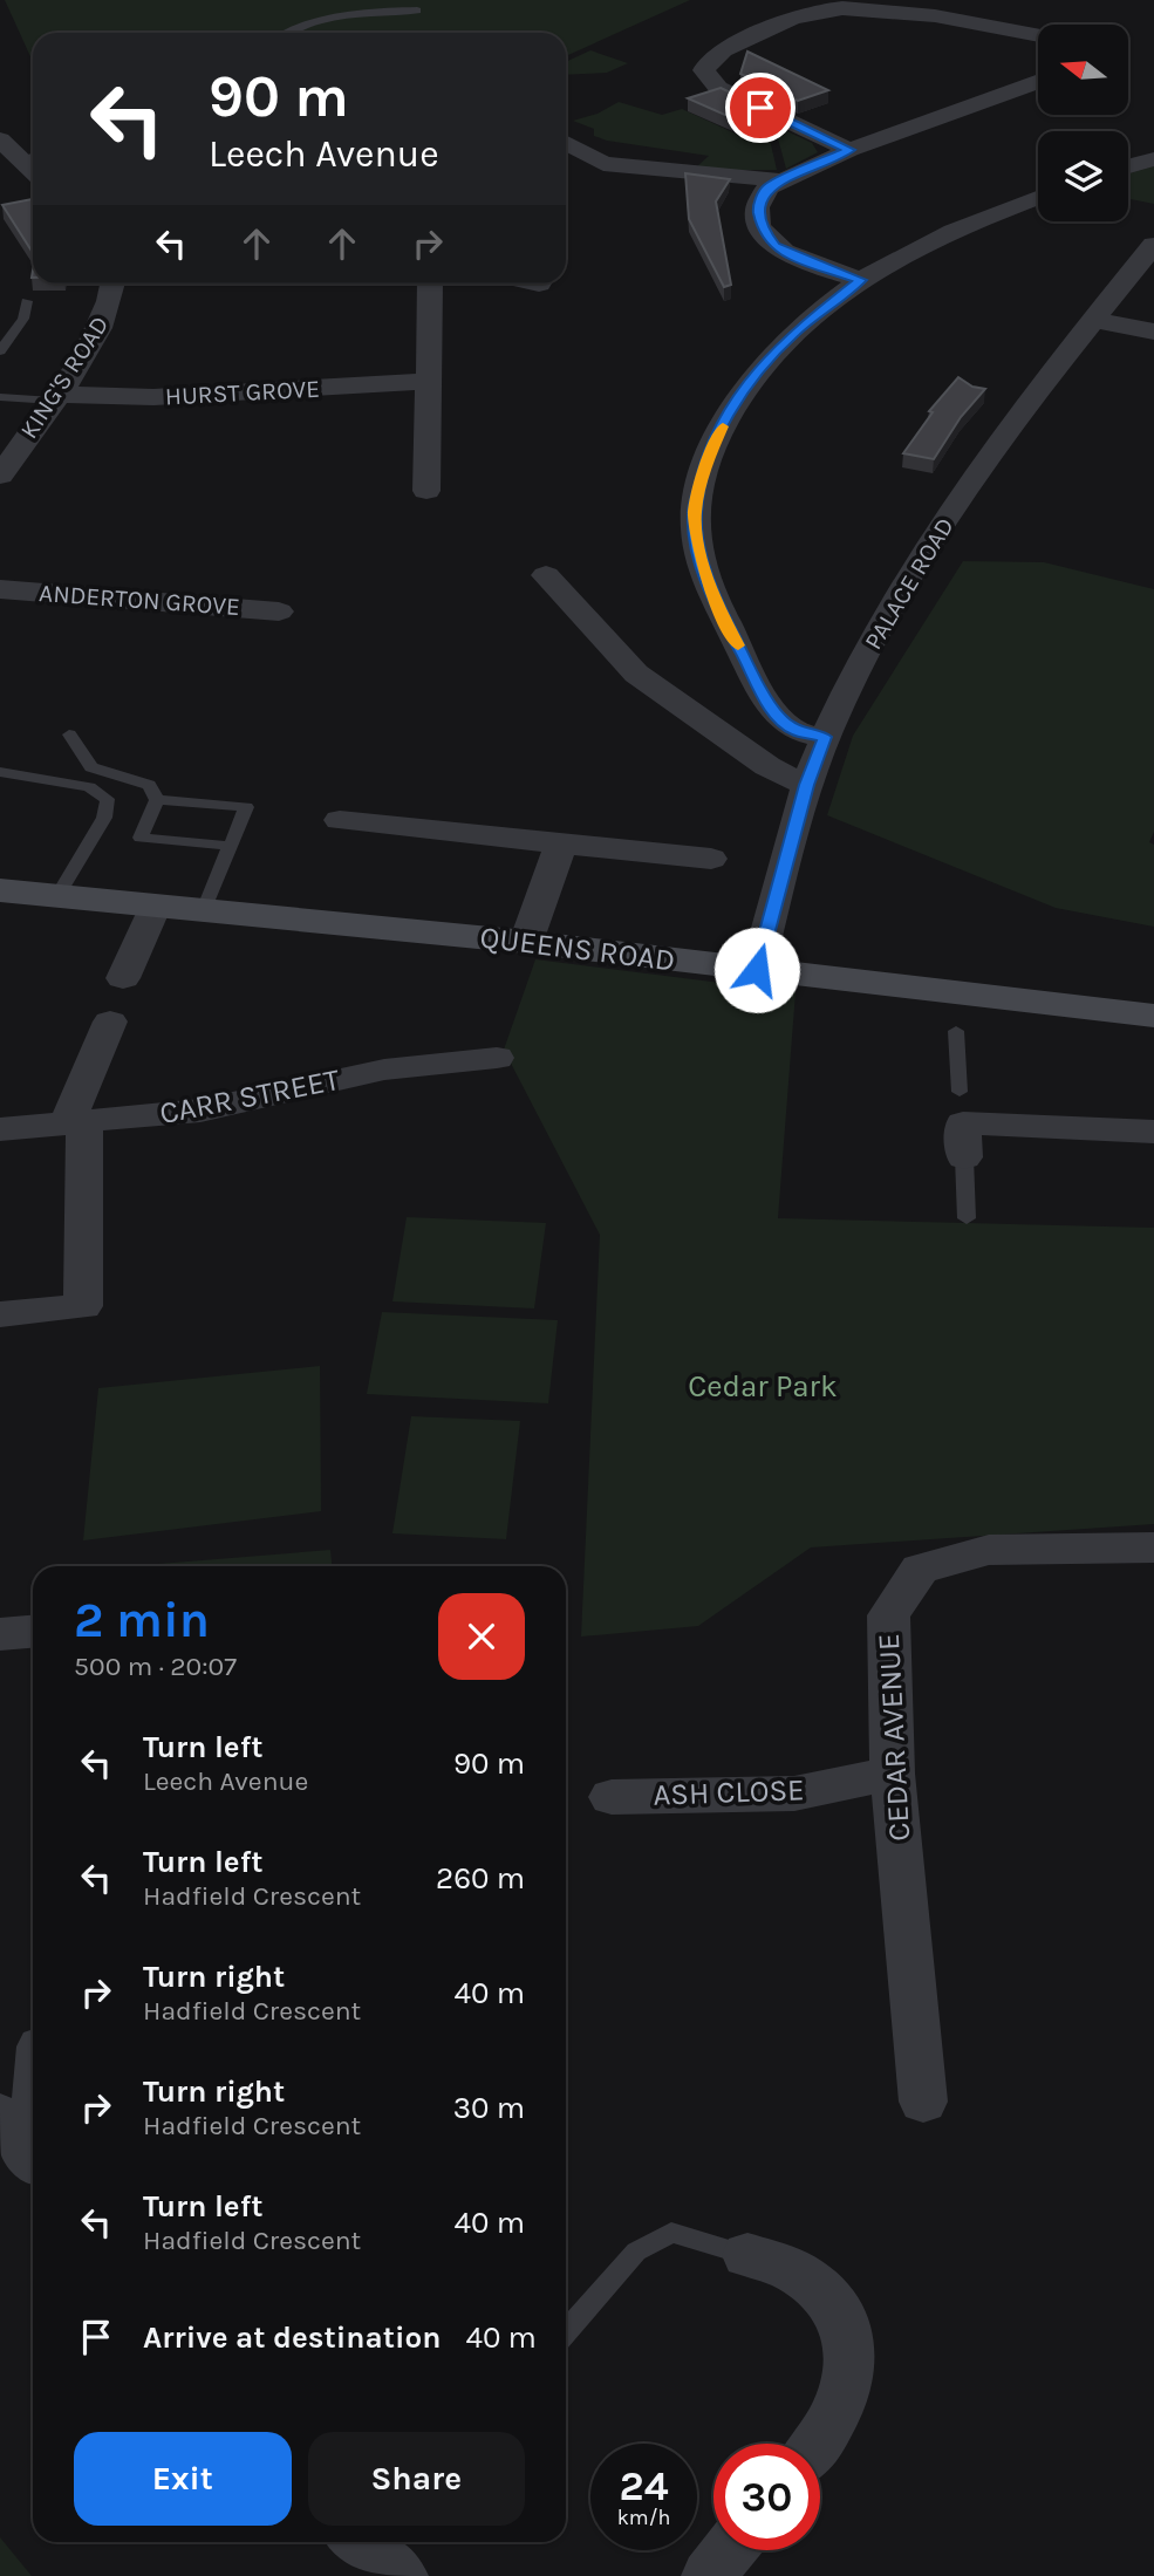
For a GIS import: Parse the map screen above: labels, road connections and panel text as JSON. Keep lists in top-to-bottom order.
{
  "streets": {
    "main road": ["QUEENS ROAD"],
    "street": [
      "KING'S ROAD",
      "HURST GROVE",
      "PALACE ROAD",
      "ANDERTON GROVE",
      "CARR STREET",
      "CEDAR AVENUE",
      "ASH CLOSE"
    ]
  },
  "crossings": [
    ["KING'S ROAD", "HURST GROVE"],
    ["PALACE ROAD", "QUEENS ROAD"],
    ["CEDAR AVENUE", "ASH CLOSE"]
  ],
  "parks": ["Cedar Park"],
  "north": "left",
  "page": {
    "turn": ["90 m", "Leech Avenue"],
    "heading": ["2 min", "500 m · 20:07"],
    "list": [
      {
        "name": "Turn left",
        "note": "Leech Avenue",
        "value": "90 m"
      },
      {
        "name": "Turn left",
        "note": "Hadfield Crescent",
        "value": "260 m"
      },
      {
        "name": "Turn right",
        "note": "Hadfield Crescent",
        "value": "40 m"
      },
      {
        "name": "Turn right",
        "note": "Hadfield Crescent",
        "value": "30 m"
      },
      {
        "name": "Turn left",
        "note": "Hadfield Crescent",
        "value": "40 m"
      },
      {
        "name": "Arrive at destination",
        "value": "40 m"
      }
    ],
    "buttons": ["Exit", "Share"],
    "speed": "24 km/h",
    "limit": "30"
  }
}
